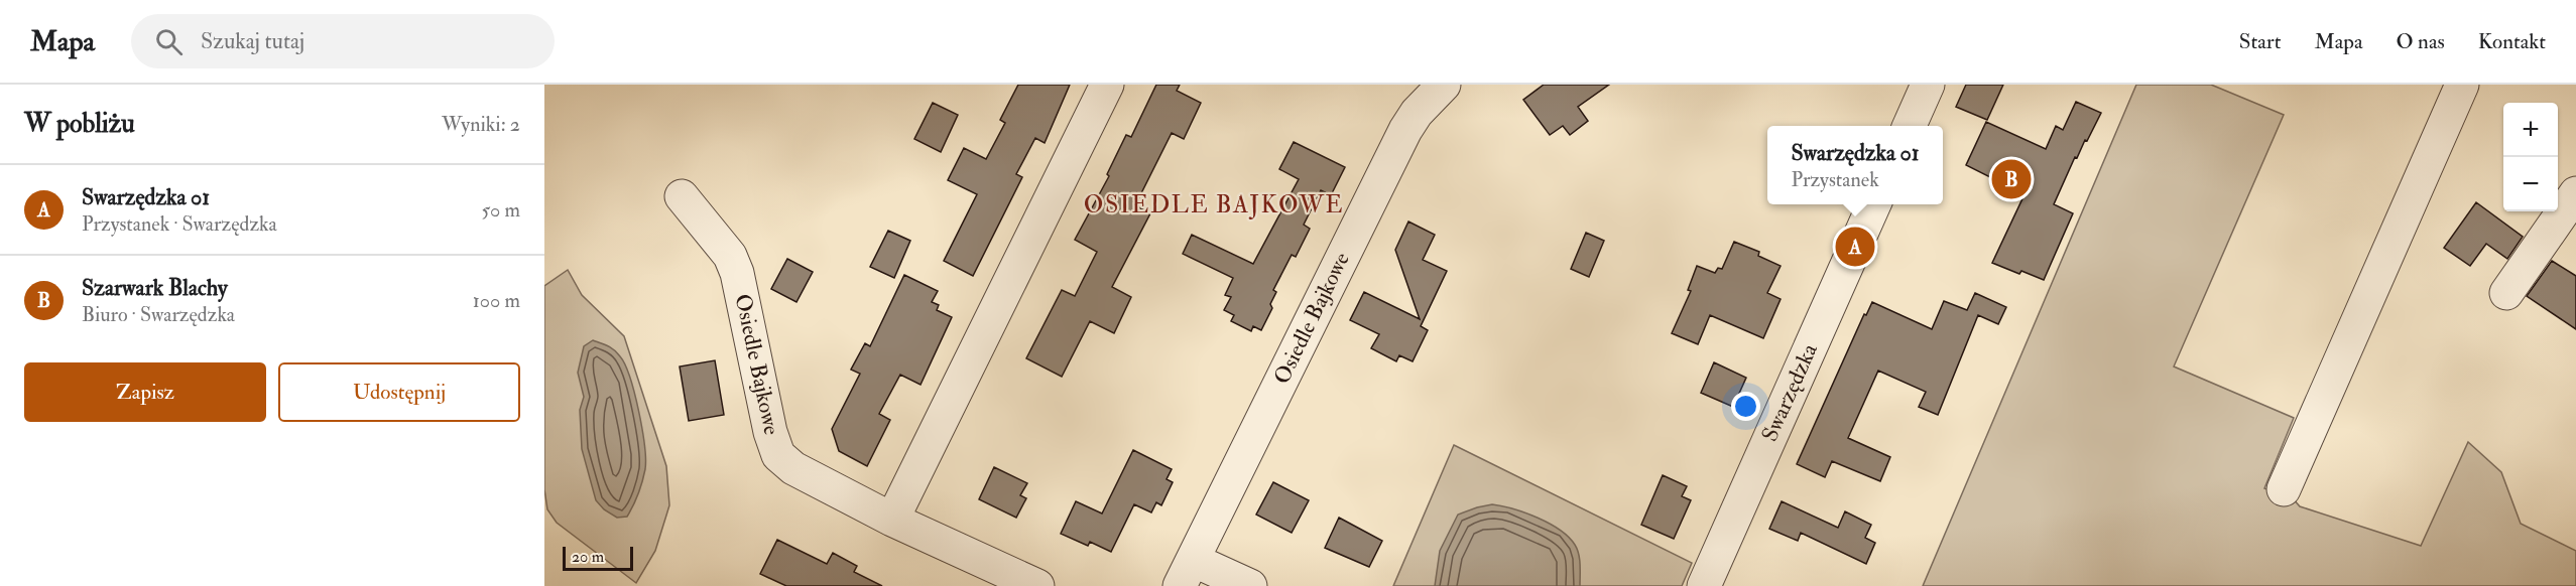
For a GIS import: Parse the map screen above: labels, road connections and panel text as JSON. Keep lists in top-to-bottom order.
{
  "streets": {
    "street": ["Osiedle Bajkowe", "Swarzędzka"]
  },
  "districts": ["OSIEDLE BAJKOWE"],
  "scale_bar": "20 m",
  "page": {
    "header": "Mapa",
    "search": "Szukaj tutaj",
    "nav": [
      "Start",
      "Mapa",
      "O nas",
      "Kontakt"
    ],
    "heading": ["W pobliżu", "Wyniki: 2"],
    "map_buttons": ["+", "−"],
    "popup": ["Swarzędzka 01", "Przystanek"],
    "pins": ["B", "A"],
    "list": [
      {
        "mark": "A",
        "name": "Swarzędzka 01",
        "note": "Przystanek · Swarzędzka",
        "value": "50 m"
      },
      {
        "mark": "B",
        "name": "Szarwark Blachy",
        "note": "Biuro · Swarzędzka",
        "value": "100 m"
      }
    ],
    "buttons": ["Zapisz", "Udostępnij"],
    "scale": "20 m"
  }
}
